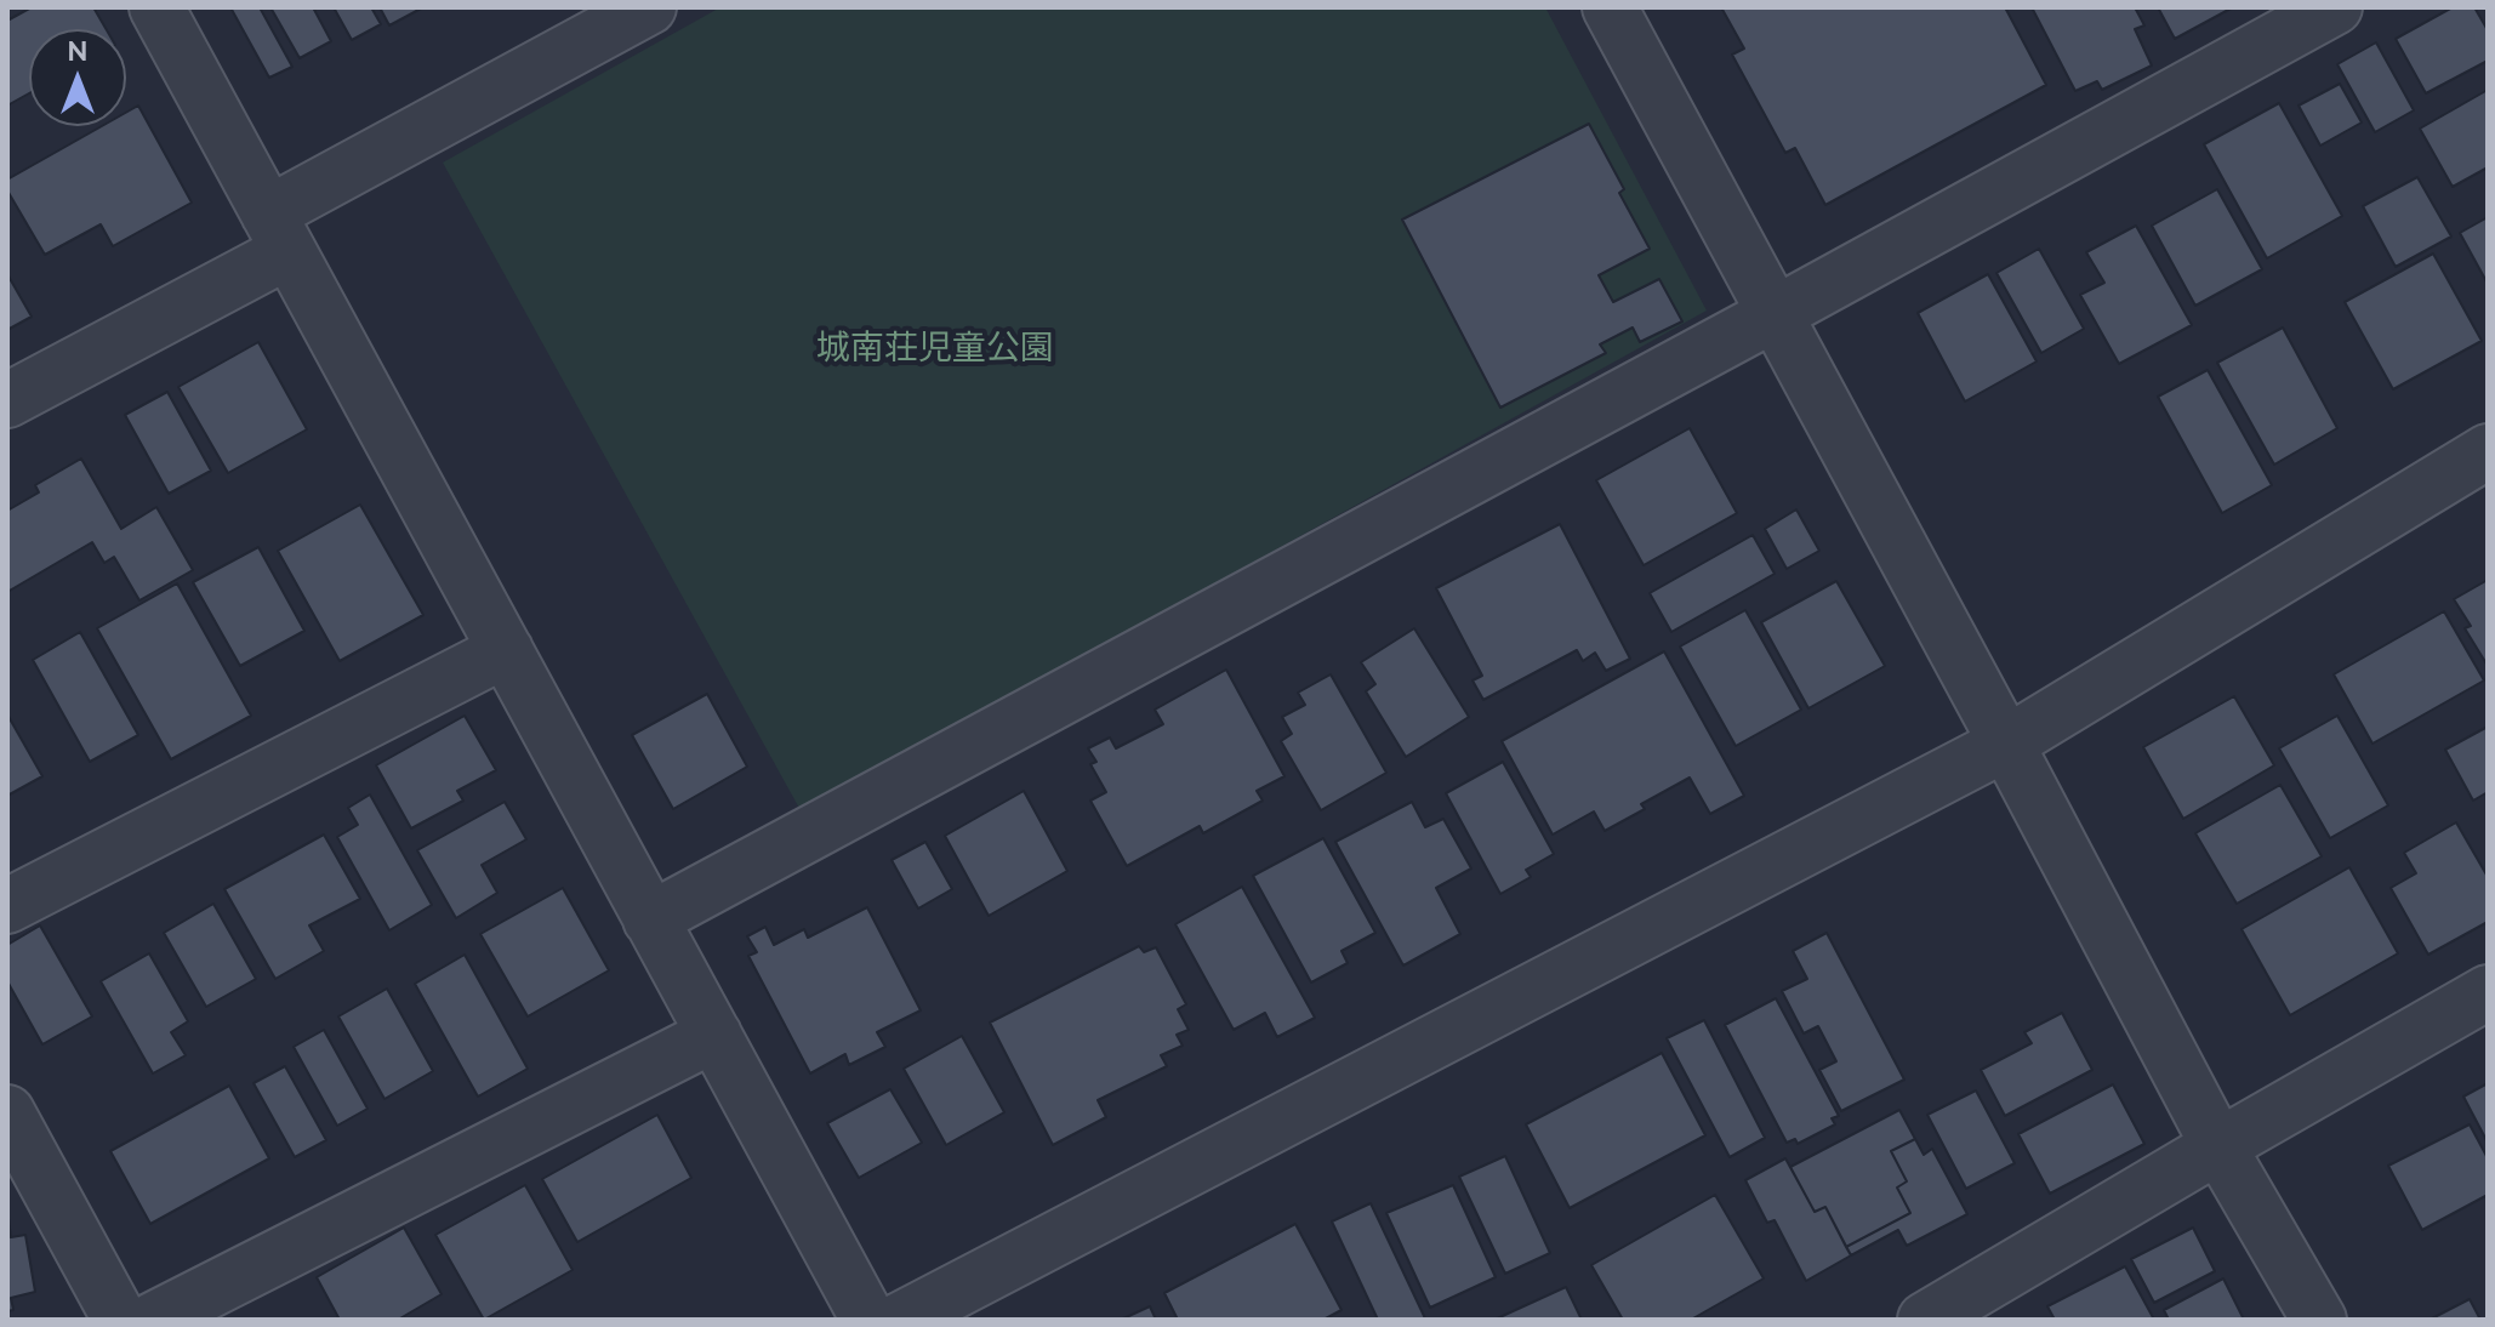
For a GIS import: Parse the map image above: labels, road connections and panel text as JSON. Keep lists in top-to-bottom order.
{
  "parks": ["城南荘児童公園"],
  "north": "top"
}
